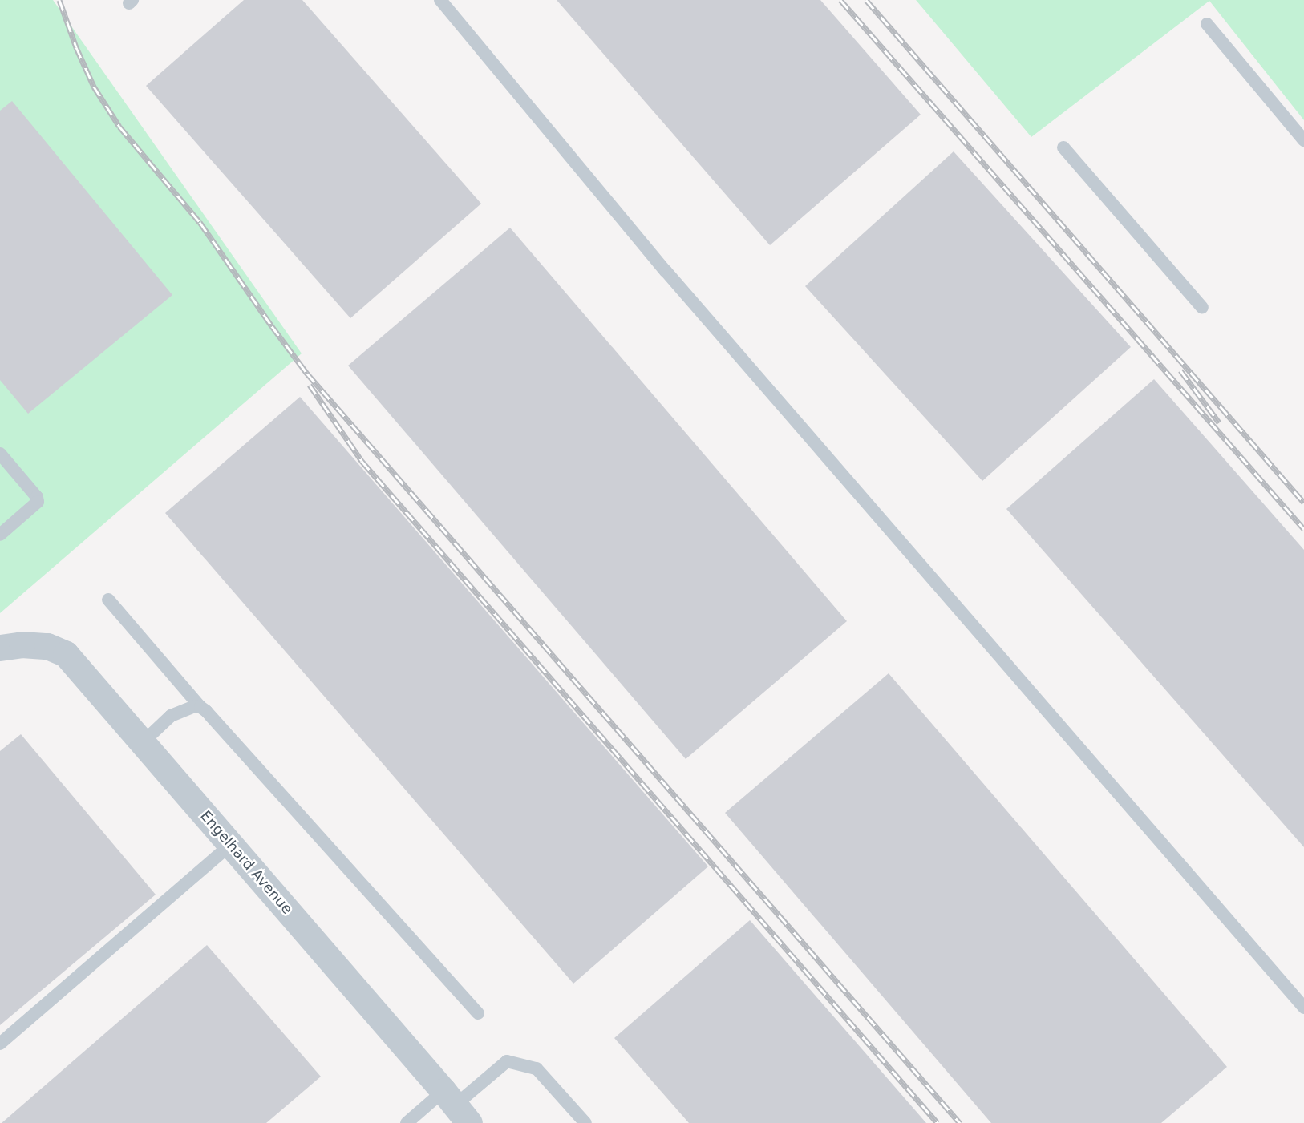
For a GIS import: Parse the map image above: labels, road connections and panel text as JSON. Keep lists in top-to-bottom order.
{
  "streets": {
    "street": ["Engelhard Avenue"]
  }
}
